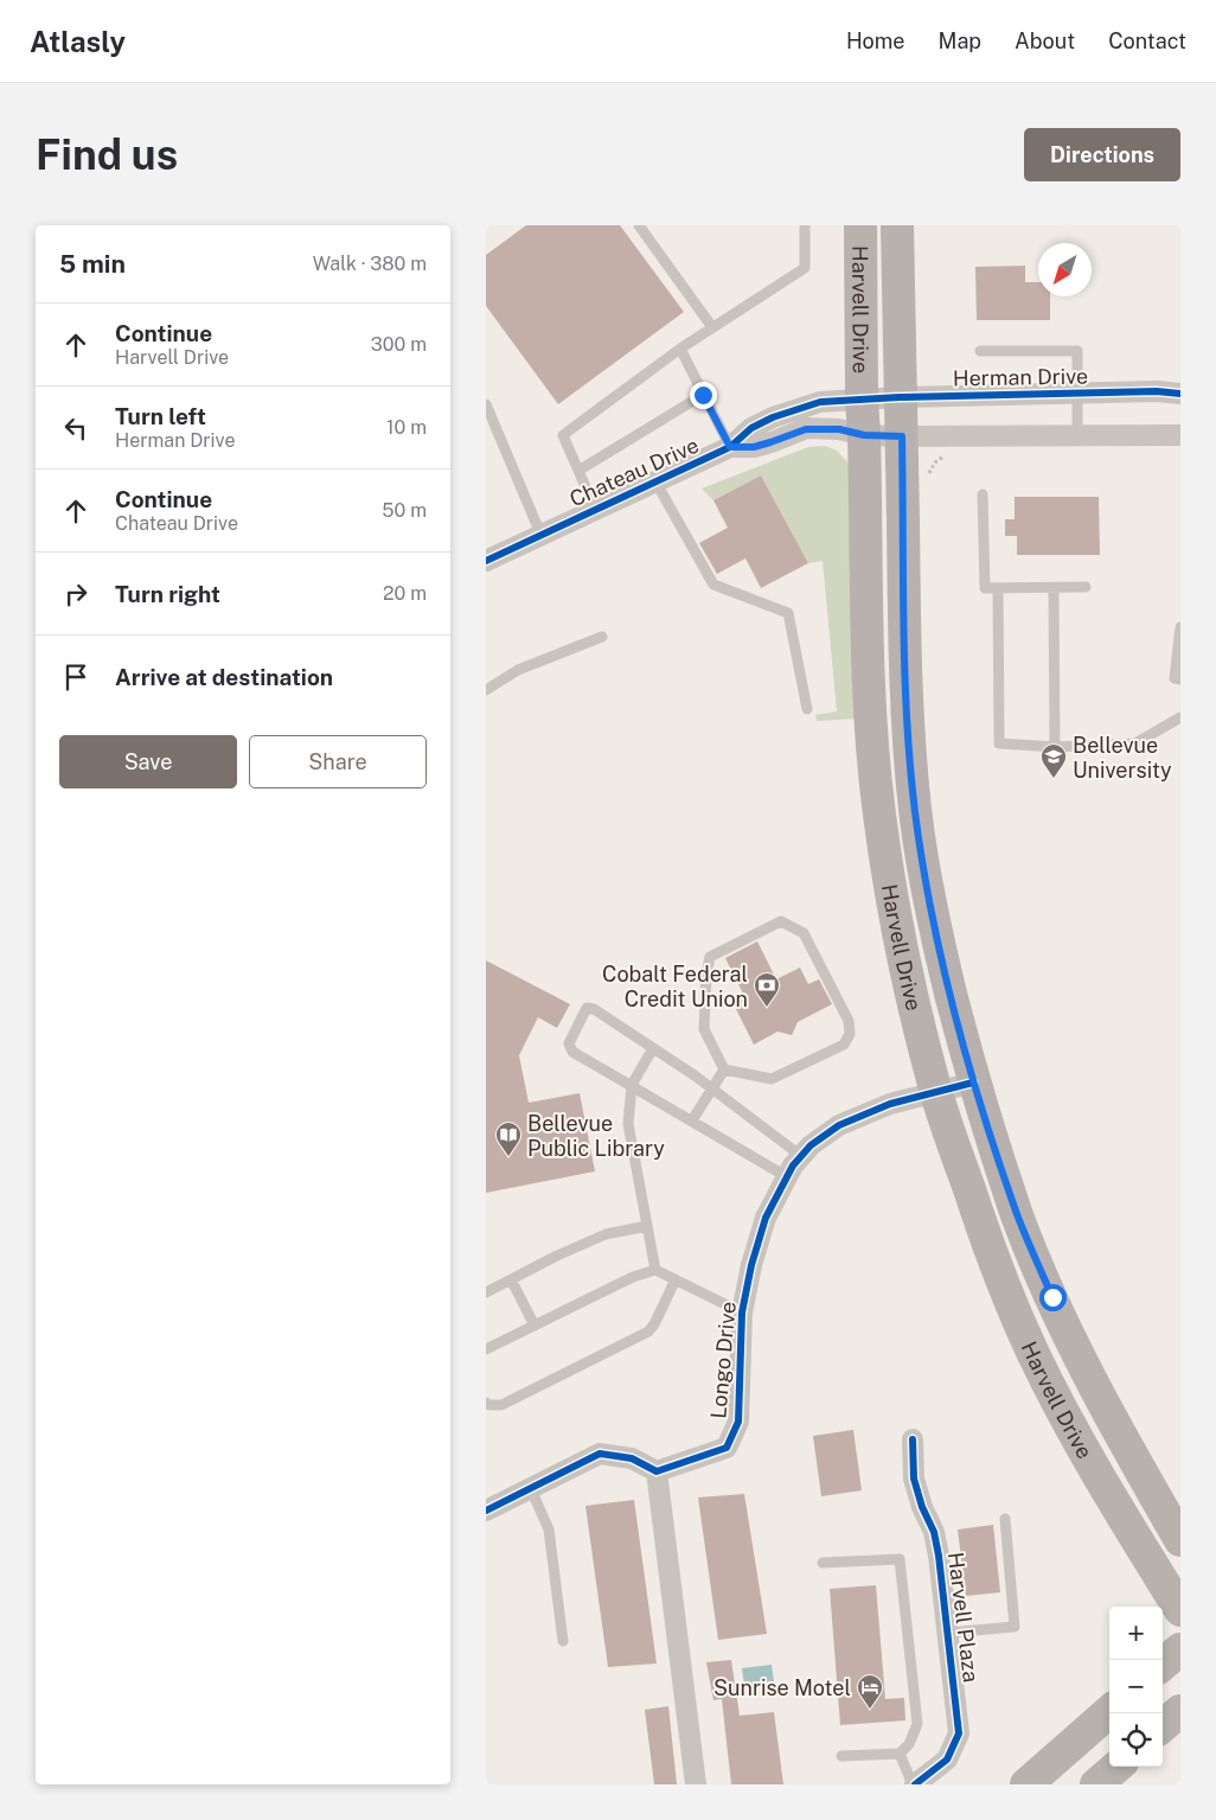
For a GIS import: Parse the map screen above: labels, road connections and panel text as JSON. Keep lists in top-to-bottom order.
{
  "streets": {
    "main road": ["Harvell Drive"],
    "street": [
      "Herman Drive",
      "Chateau Drive",
      "Longo Drive",
      "Harvell Plaza"
    ]
  },
  "crossings": [
    ["Harvell Drive", "Herman Drive"],
    ["Harvell Drive", "Chateau Drive"],
    ["Harvell Drive", "Longo Drive"],
    ["Herman Drive", "Chateau Drive"]
  ],
  "places": {
    "school or university": ["Bellevue University"],
    "bank": ["Cobalt Federal Credit Union"],
    "library": ["Bellevue Public Library"],
    "hotel": ["Sunrise Motel"]
  },
  "north": "bottom left",
  "page": {
    "header": "Atlasly",
    "nav": [
      "Home",
      "Map",
      "About",
      "Contact"
    ],
    "buttons": [
      "Directions",
      ["Save", "Share"]
    ],
    "title": "Find us",
    "heading": ["5 min", "Walk · 380 m"],
    "list": [
      ["Continue", "Harvell Drive", "300 m"],
      ["Turn left", "Herman Drive", "10 m"],
      ["Continue", "Chateau Drive", "50 m"],
      ["Turn right", "20 m"],
      "Arrive at destination"
    ],
    "map_buttons": ["+", "−"]
  }
}
